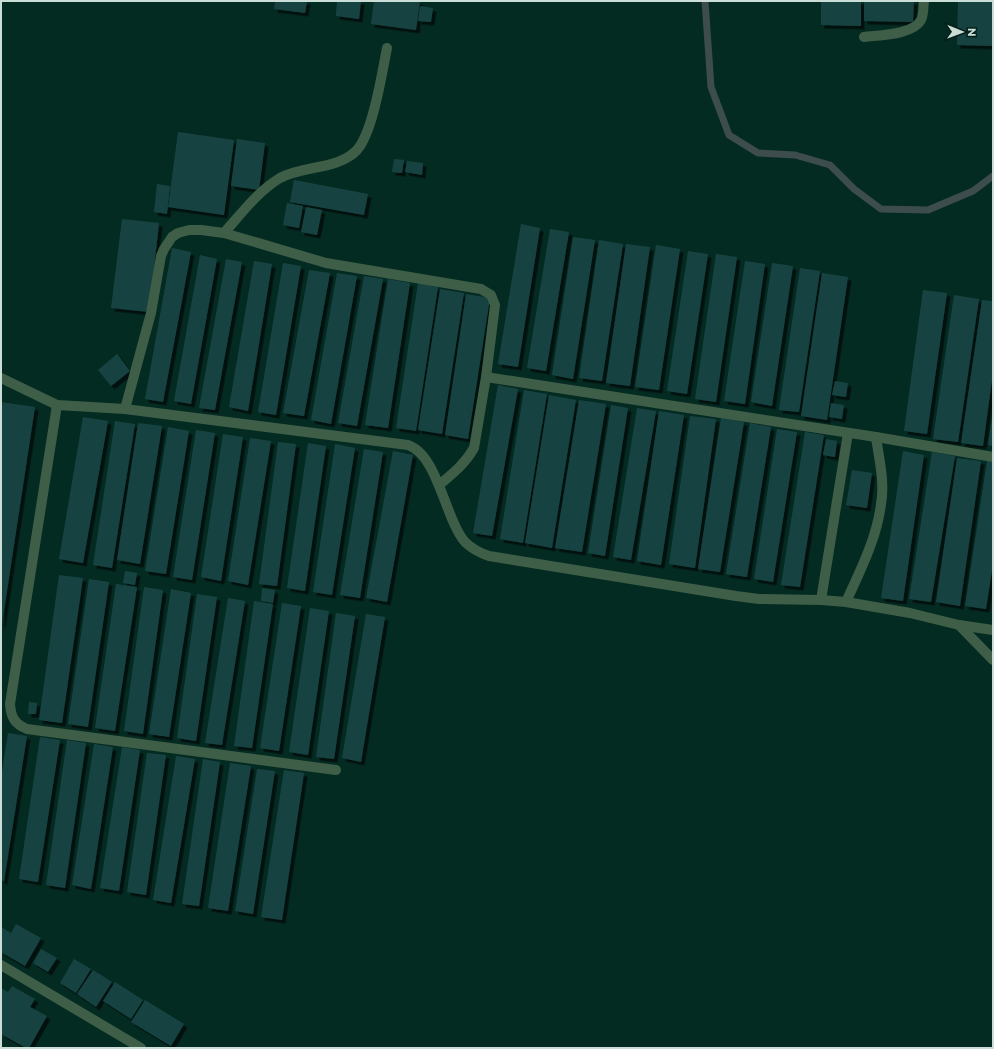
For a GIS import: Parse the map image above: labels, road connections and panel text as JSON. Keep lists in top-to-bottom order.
{
  "north": "right"
}
